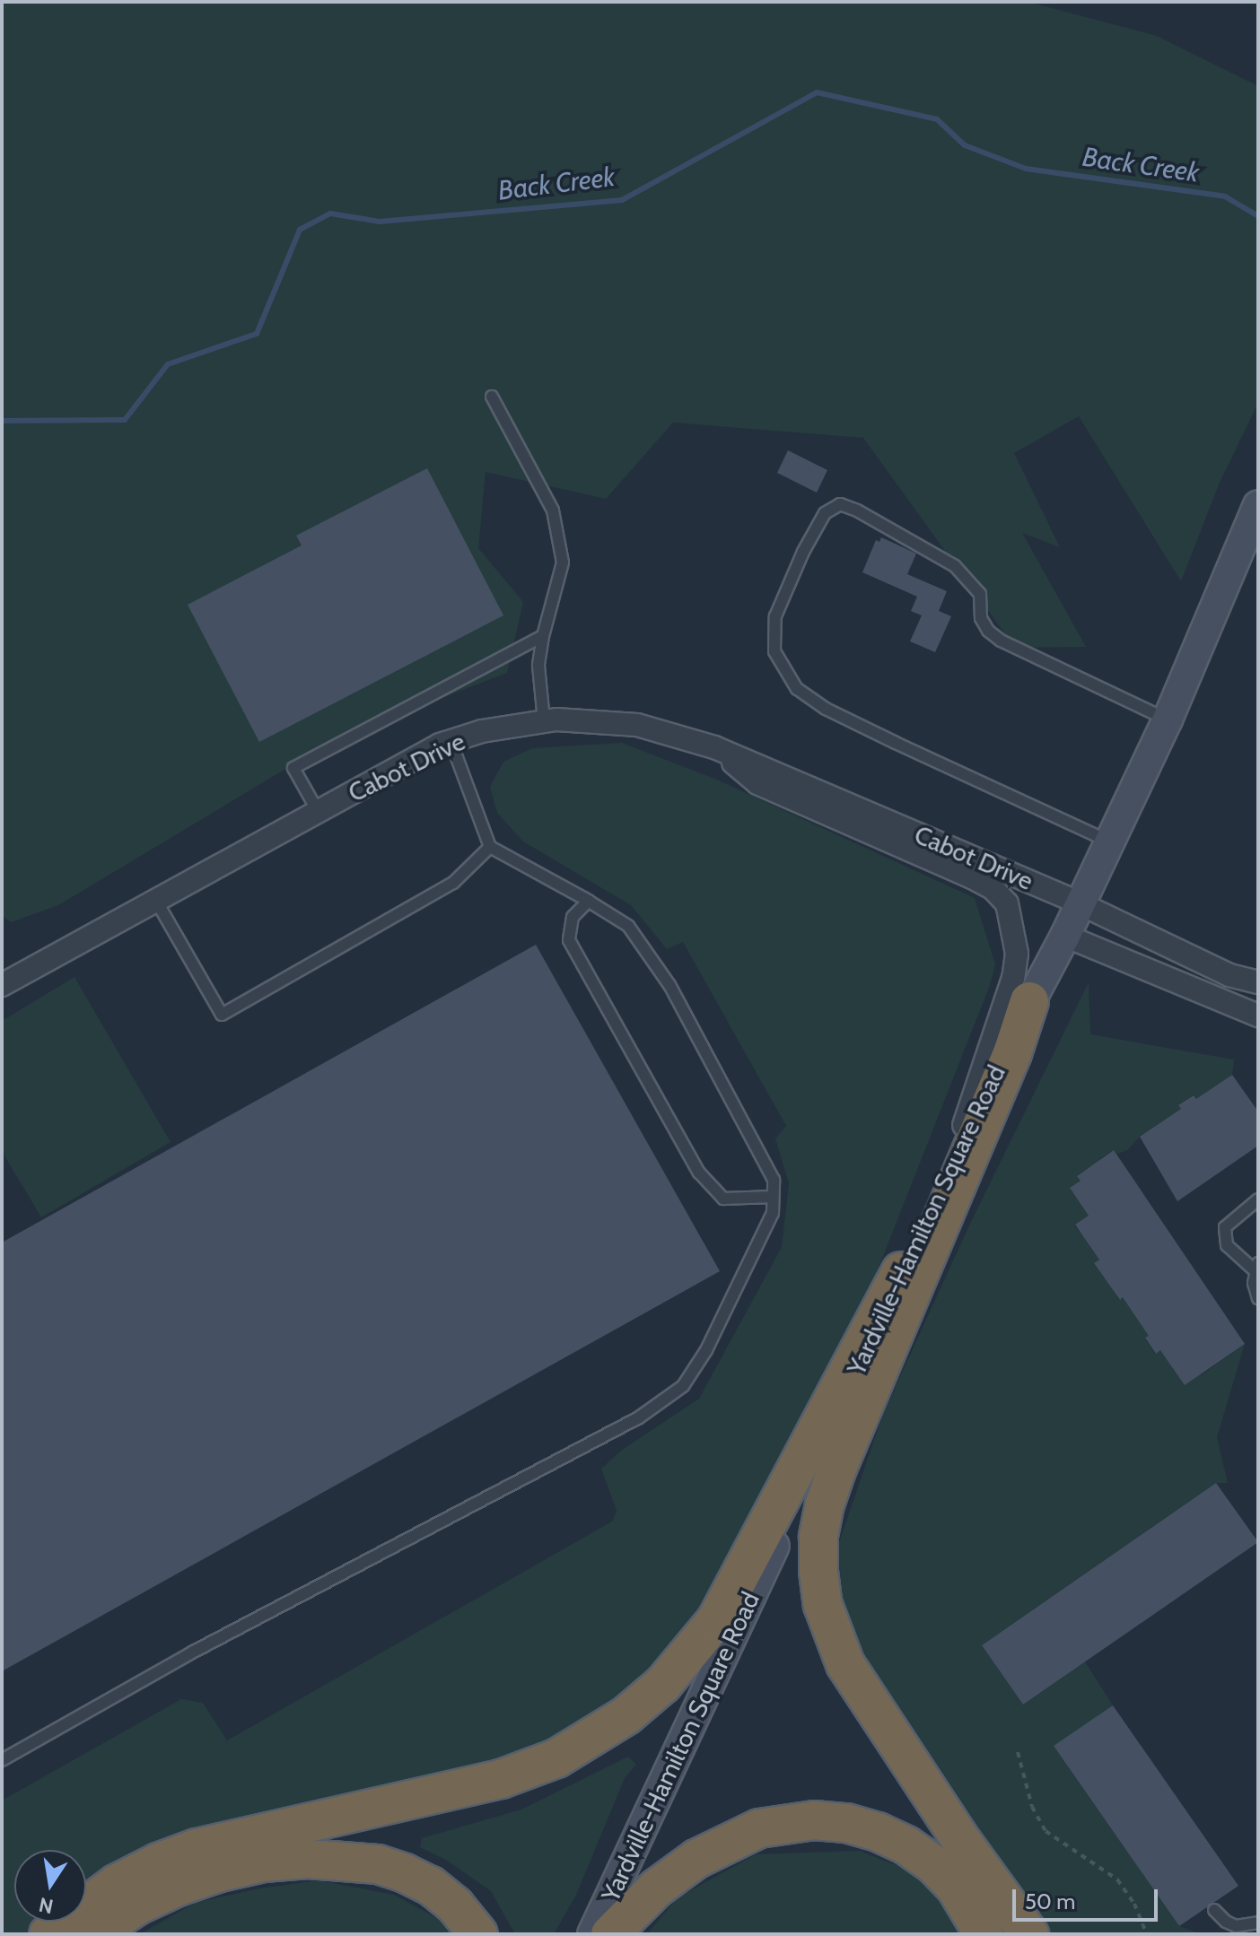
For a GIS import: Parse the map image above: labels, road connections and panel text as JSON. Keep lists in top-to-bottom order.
{
  "streets": {
    "street": ["Cabot Drive", "Yardville-Hamilton Square Road"]
  },
  "crossings": [
    ["Cabot Drive", "Yardville-Hamilton Square Road"]
  ],
  "water": ["Back Creek"],
  "scale_bar": "50 m",
  "north": "bottom"
}
